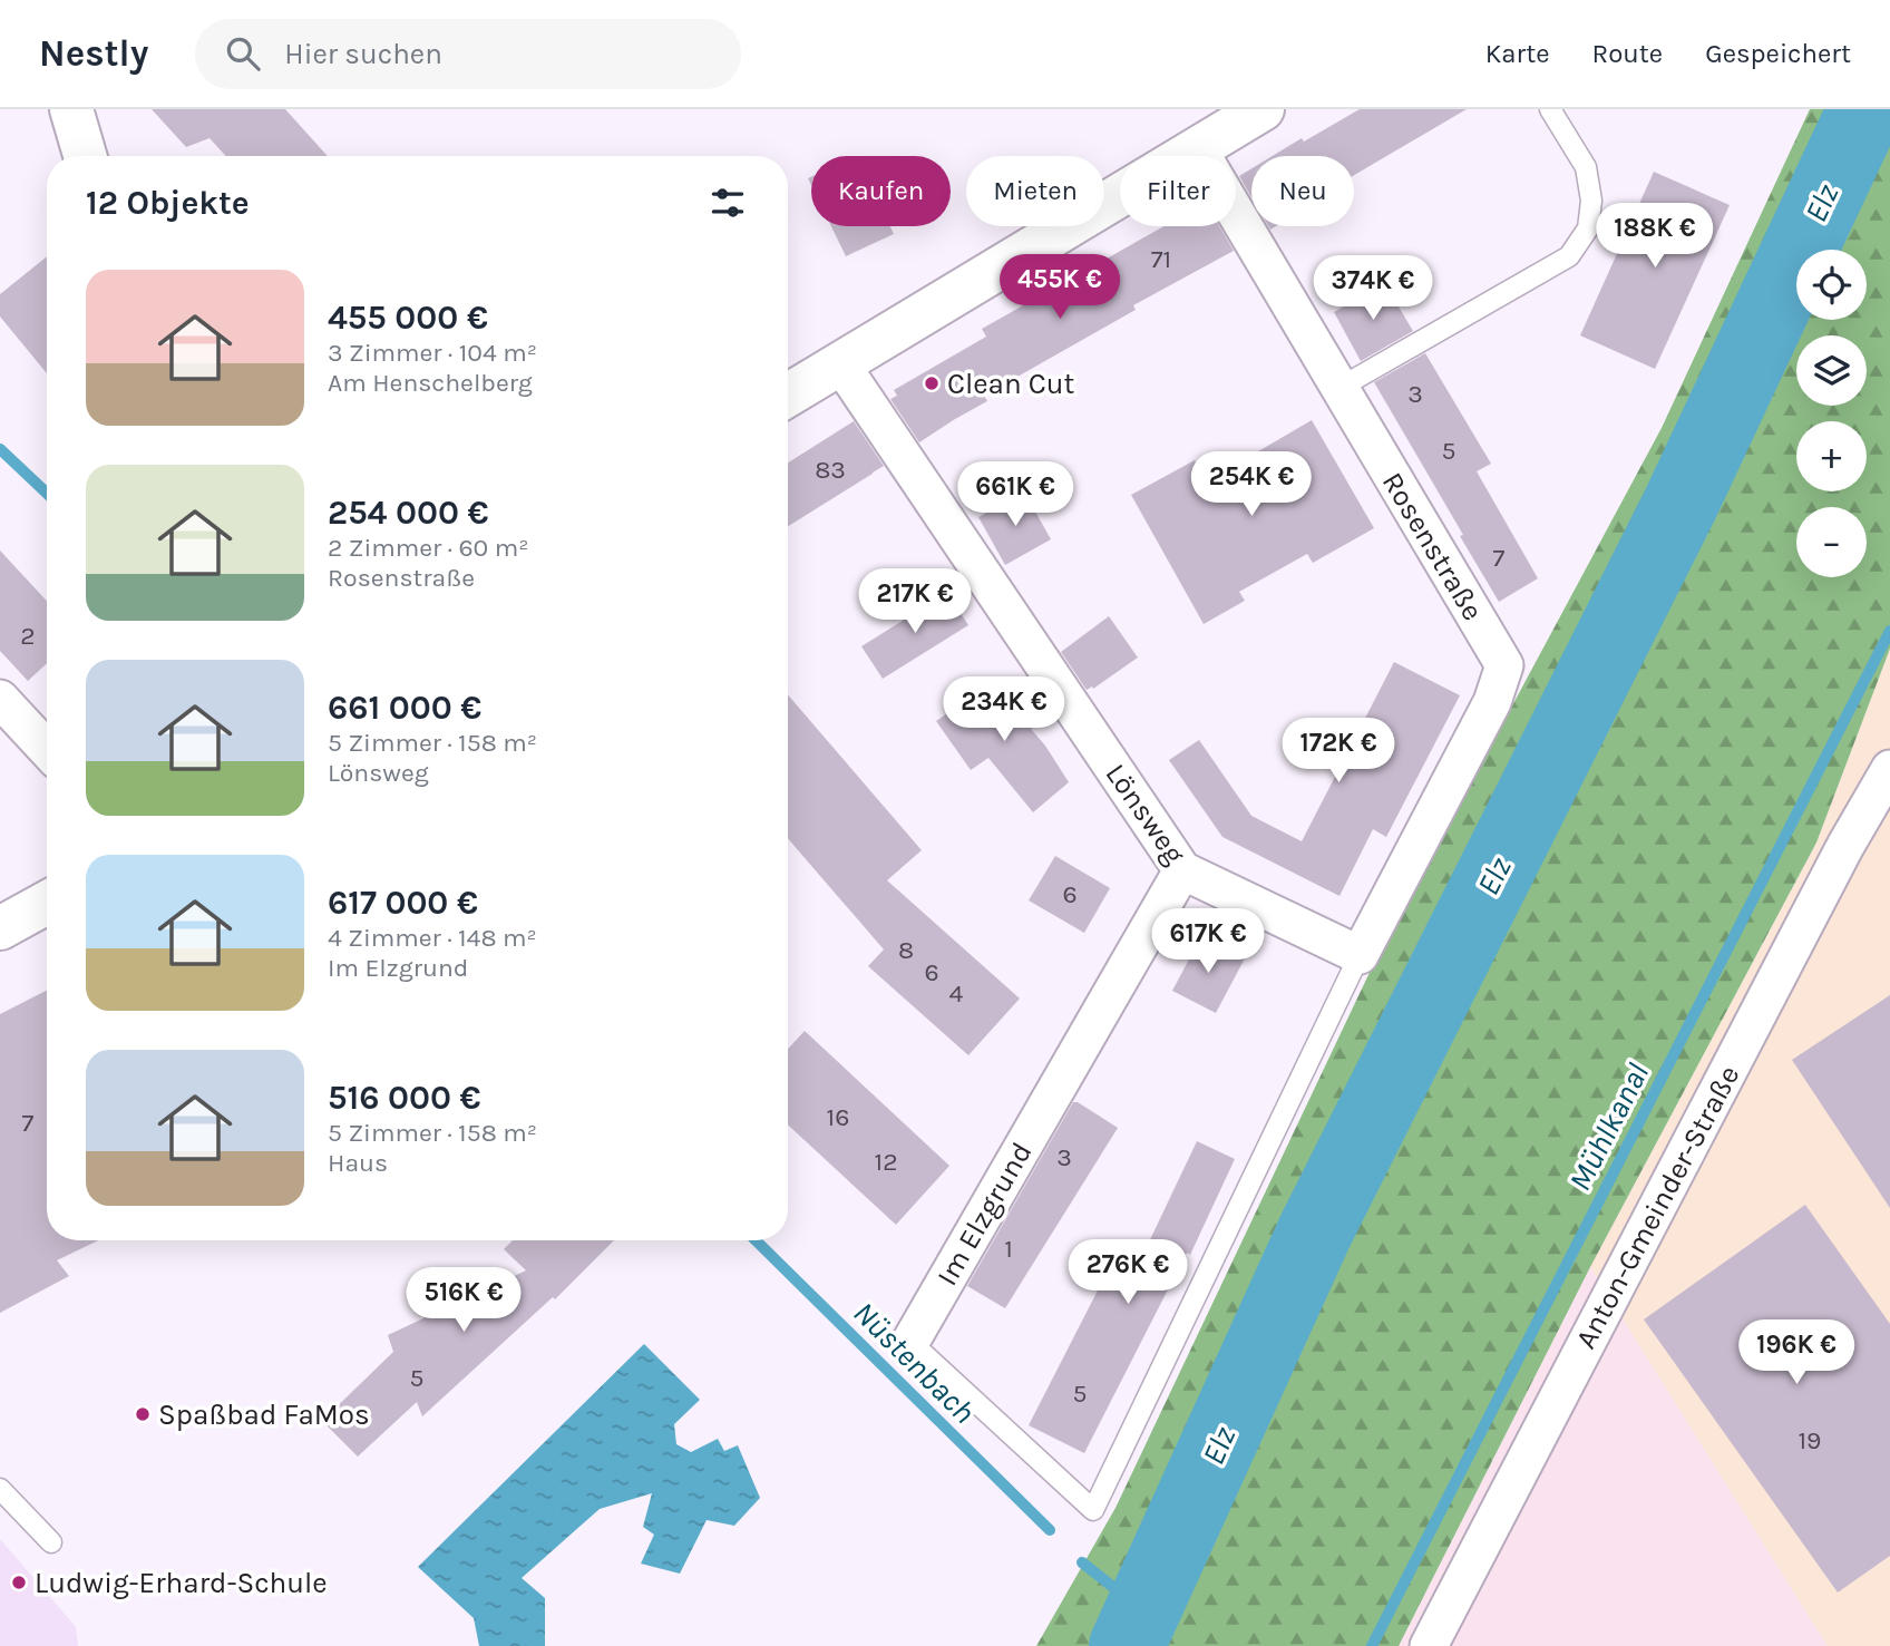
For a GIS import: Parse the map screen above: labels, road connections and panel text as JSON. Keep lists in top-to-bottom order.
{
  "streets": {
    "street": [
      "Rosenstraße",
      "Lönsweg",
      "Anton-Gmeinder-Straße",
      "Im Elzgrund"
    ]
  },
  "crossings": [
    ["Rosenstraße", "Lönsweg"],
    ["Rosenstraße", "Im Elzgrund"],
    ["Lönsweg", "Im Elzgrund"]
  ],
  "water": ["Elz", "Mühlkanal", "Nüstenbach"],
  "places": ["Clean Cut", "Spaßbad FaMos", "Ludwig-Erhard-Schule"],
  "house_numbers": [
    "71",
    "3",
    "5",
    "83",
    "7",
    "2",
    "6",
    "8",
    "6",
    "4",
    "16",
    "7",
    "3",
    "12",
    "1",
    "5",
    "5",
    "19"
  ],
  "page": {
    "header": "Nestly",
    "search": "Hier suchen",
    "nav": ["Karte", "Route", "Gespeichert"],
    "chip": [
      "Kaufen",
      "Mieten",
      "Filter",
      "Neu"
    ],
    "heading": "12 Objekte",
    "price": [
      "188K €",
      "455K €",
      "374K €",
      "254K €",
      "661K €",
      "217K €",
      "234K €",
      "172K €",
      "617K €",
      "276K €",
      "516K €",
      "196K €"
    ],
    "map_buttons": ["+", "−"],
    "list": [
      {
        "name": "455 000 €",
        "note": "3 Zimmer · 104 m² · Am Henschelberg"
      },
      {
        "name": "254 000 €",
        "note": "2 Zimmer · 60 m² · Rosenstraße"
      },
      {
        "name": "661 000 €",
        "note": "5 Zimmer · 158 m² · Lönsweg"
      },
      {
        "name": "617 000 €",
        "note": "4 Zimmer · 148 m² · Im Elzgrund"
      },
      {
        "name": "516 000 €",
        "note": "5 Zimmer · 158 m² · Haus"
      }
    ]
  }
}
